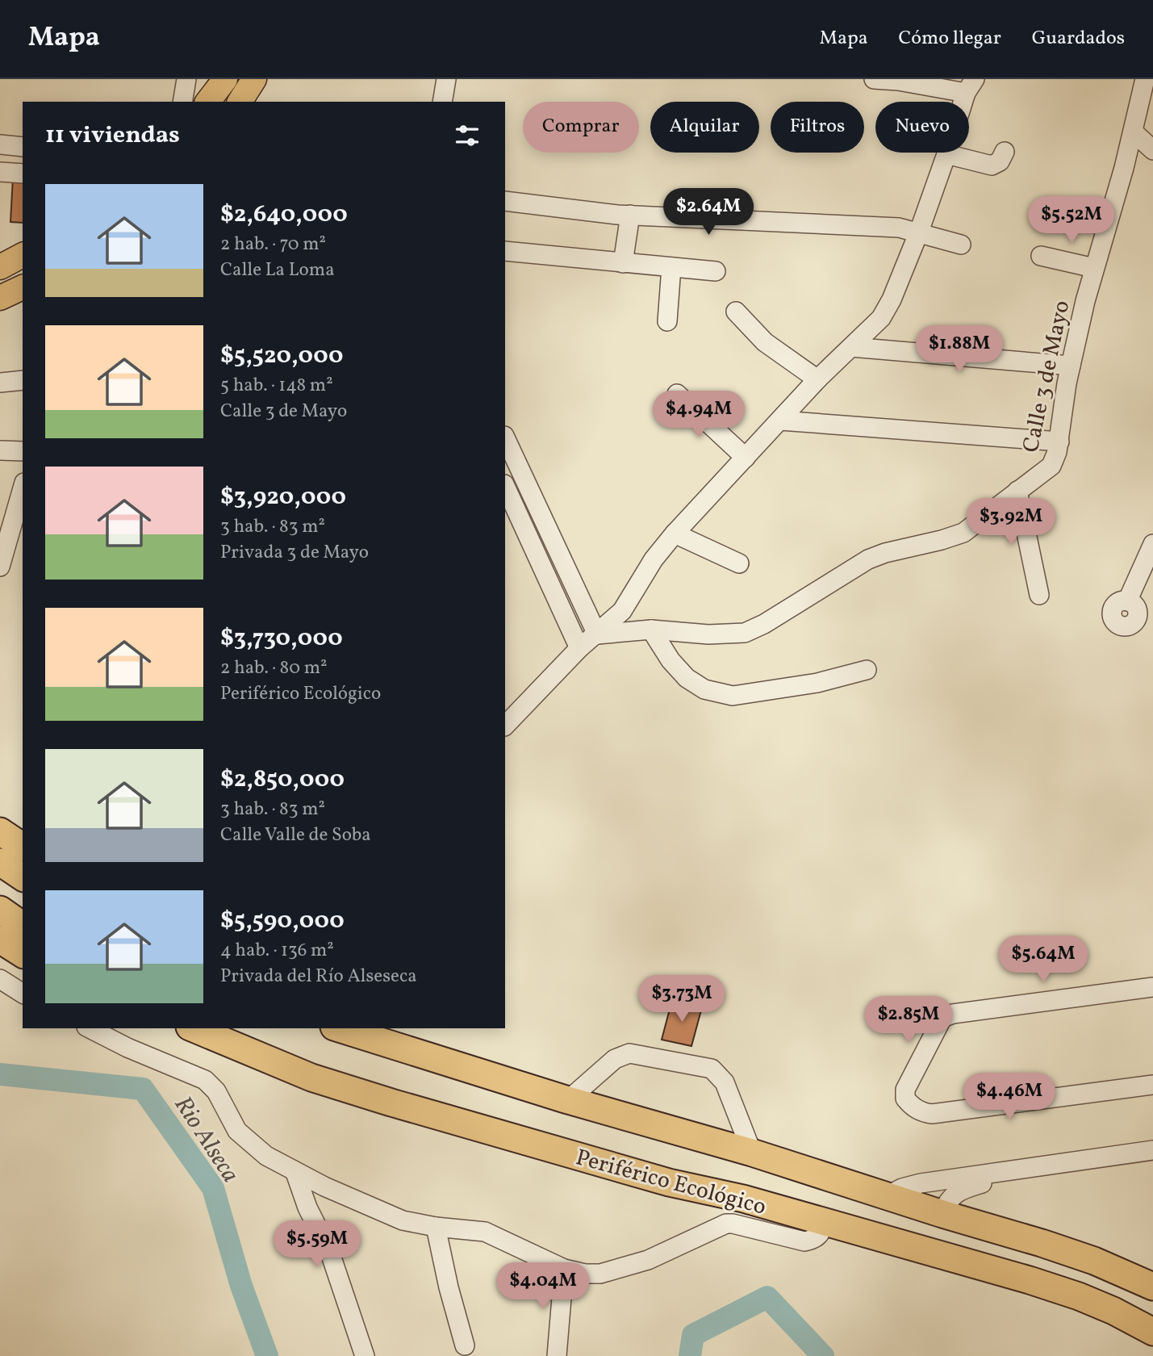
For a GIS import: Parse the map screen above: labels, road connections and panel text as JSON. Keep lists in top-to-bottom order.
{
  "streets": {
    "highway": ["Periférico Ecológico"],
    "street": ["Calle 3 de Mayo"]
  },
  "water": ["Rio Alseca"],
  "page": {
    "header": "Mapa",
    "nav": ["Mapa", "Cómo llegar", "Guardados"],
    "chip": [
      "Comprar",
      "Alquilar",
      "Filtros",
      "Nuevo"
    ],
    "heading": "11 viviendas",
    "list": [
      {
        "name": "$2,640,000",
        "note": "2 hab. · 70 m² · Calle La Loma"
      },
      {
        "name": "$5,520,000",
        "note": "5 hab. · 148 m² · Calle 3 de Mayo"
      },
      {
        "name": "$3,920,000",
        "note": "3 hab. · 83 m² · Privada 3 de Mayo"
      },
      {
        "name": "$3,730,000",
        "note": "2 hab. · 80 m² · Periférico Ecológico"
      },
      {
        "name": "$2,850,000",
        "note": "3 hab. · 83 m² · Calle Valle de Soba"
      },
      {
        "name": "$5,590,000",
        "note": "4 hab. · 136 m² · Privada del Río Alseseca"
      }
    ],
    "price": [
      "$2.64M",
      "$5.52M",
      "$1.88M",
      "$4.94M",
      "$3.92M",
      "$5.64M",
      "$3.73M",
      "$2.85M",
      "$4.46M",
      "$5.59M",
      "$4.04M"
    ]
  }
}
